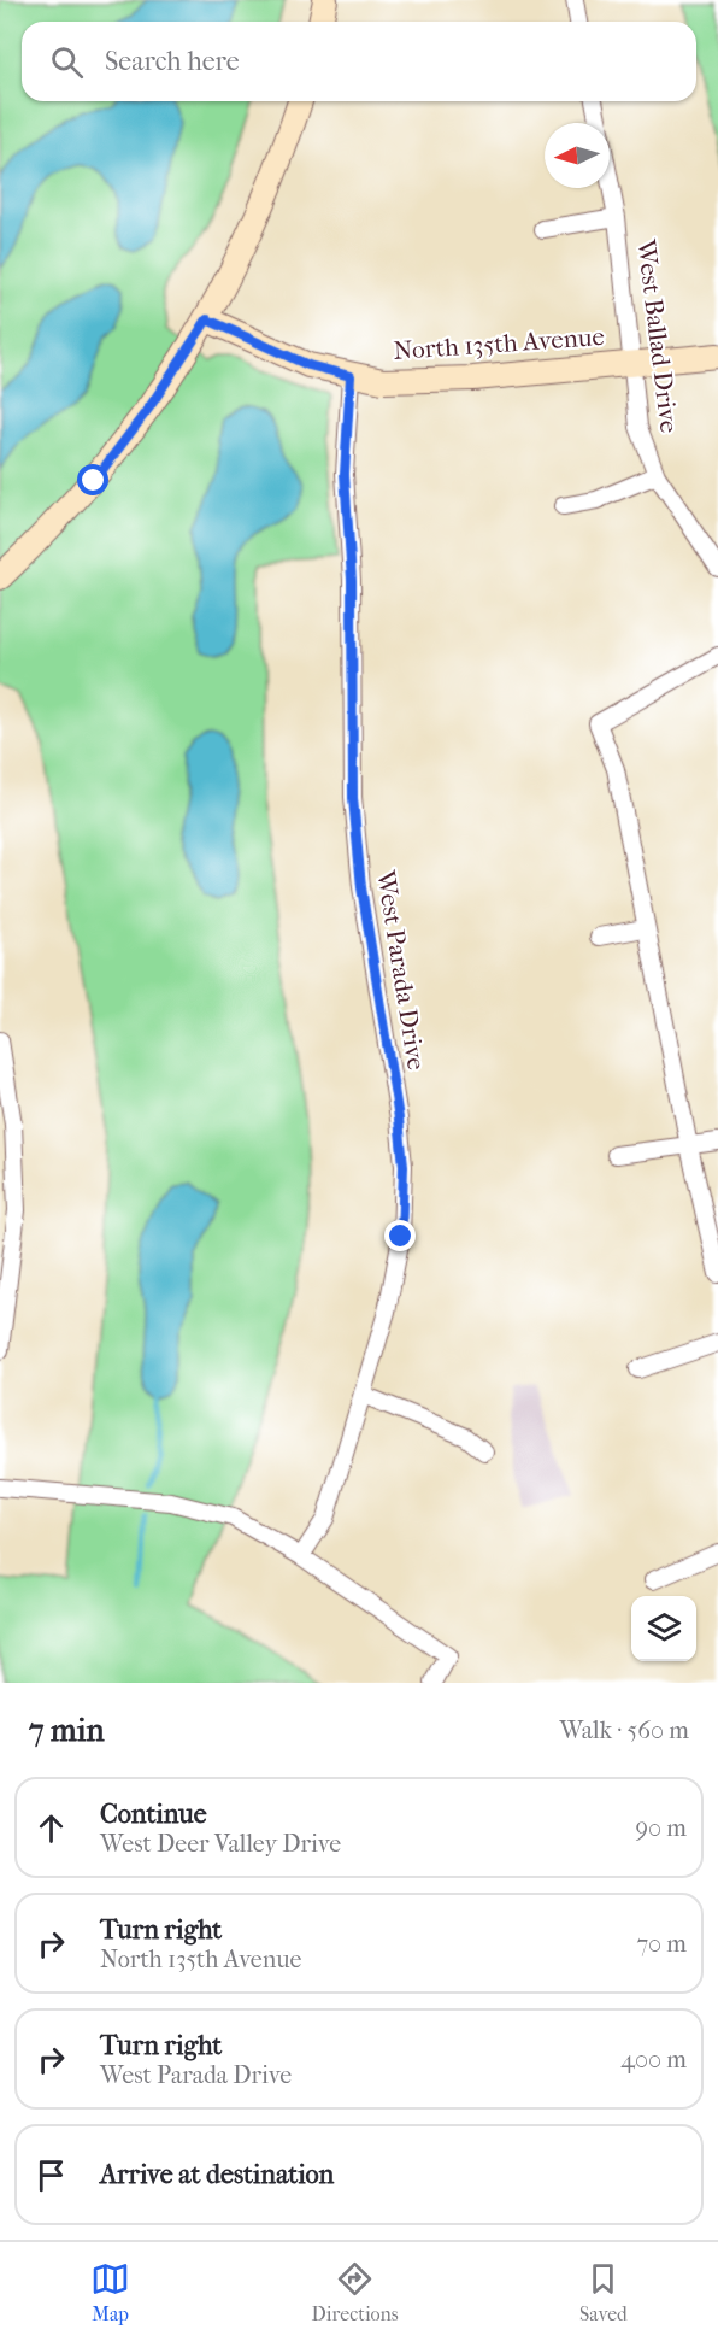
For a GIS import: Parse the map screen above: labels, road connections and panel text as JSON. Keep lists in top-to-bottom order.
{
  "streets": {
    "street": ["West Ballad Drive", "North 135th Avenue", "West Parada Drive"]
  },
  "crossings": [
    ["West Ballad Drive", "North 135th Avenue"],
    ["North 135th Avenue", "West Parada Drive"]
  ],
  "north": "left",
  "page": {
    "search": "Search here",
    "heading": ["7 min", "Walk · 560 m"],
    "list": [
      ["Continue", "West Deer Valley Drive", "90 m"],
      ["Turn right", "North 135th Avenue", "70 m"],
      ["Turn right", "West Parada Drive", "400 m"],
      "Arrive at destination"
    ],
    "nav": ["Map", "Directions", "Saved"]
  }
}
